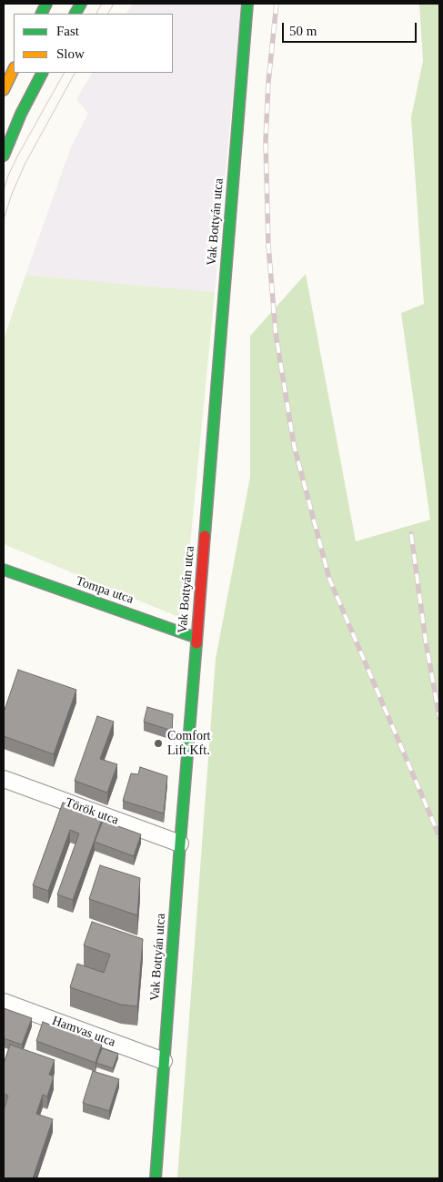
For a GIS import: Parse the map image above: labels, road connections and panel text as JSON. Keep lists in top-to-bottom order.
{
  "streets": {
    "street": [
      "Vak Bottyán utca",
      "Tompa utca",
      "Török utca",
      "Hamvas utca"
    ]
  },
  "crossings": [
    ["Vak Bottyán utca", "Tompa utca"],
    ["Vak Bottyán utca", "Török utca"],
    ["Vak Bottyán utca", "Hamvas utca"]
  ],
  "places": ["Comfort Lift Kft."],
  "legend": ["Fast", "Slow"],
  "scale_bar": "50 m"
}
